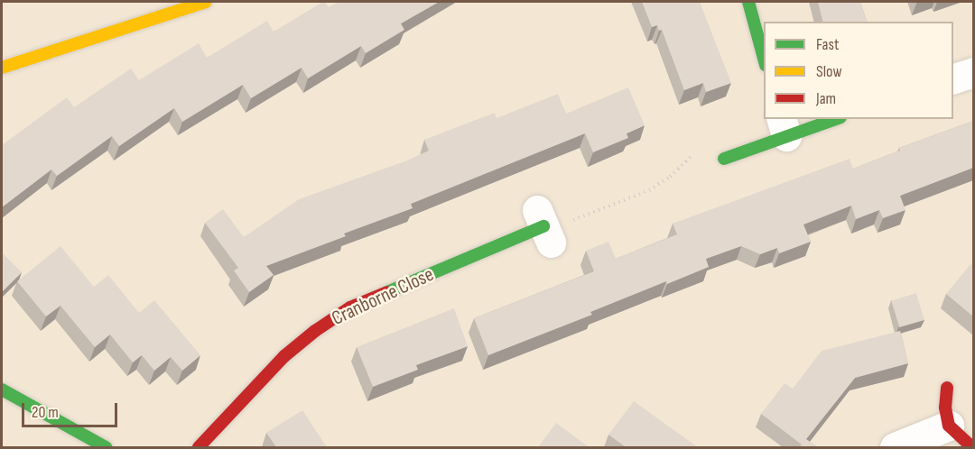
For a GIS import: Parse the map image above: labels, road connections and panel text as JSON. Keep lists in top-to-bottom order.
{
  "streets": {
    "street": ["Cranborne Close"]
  },
  "legend": ["Fast", "Slow", "Jam"],
  "scale_bar": "20 m"
}
